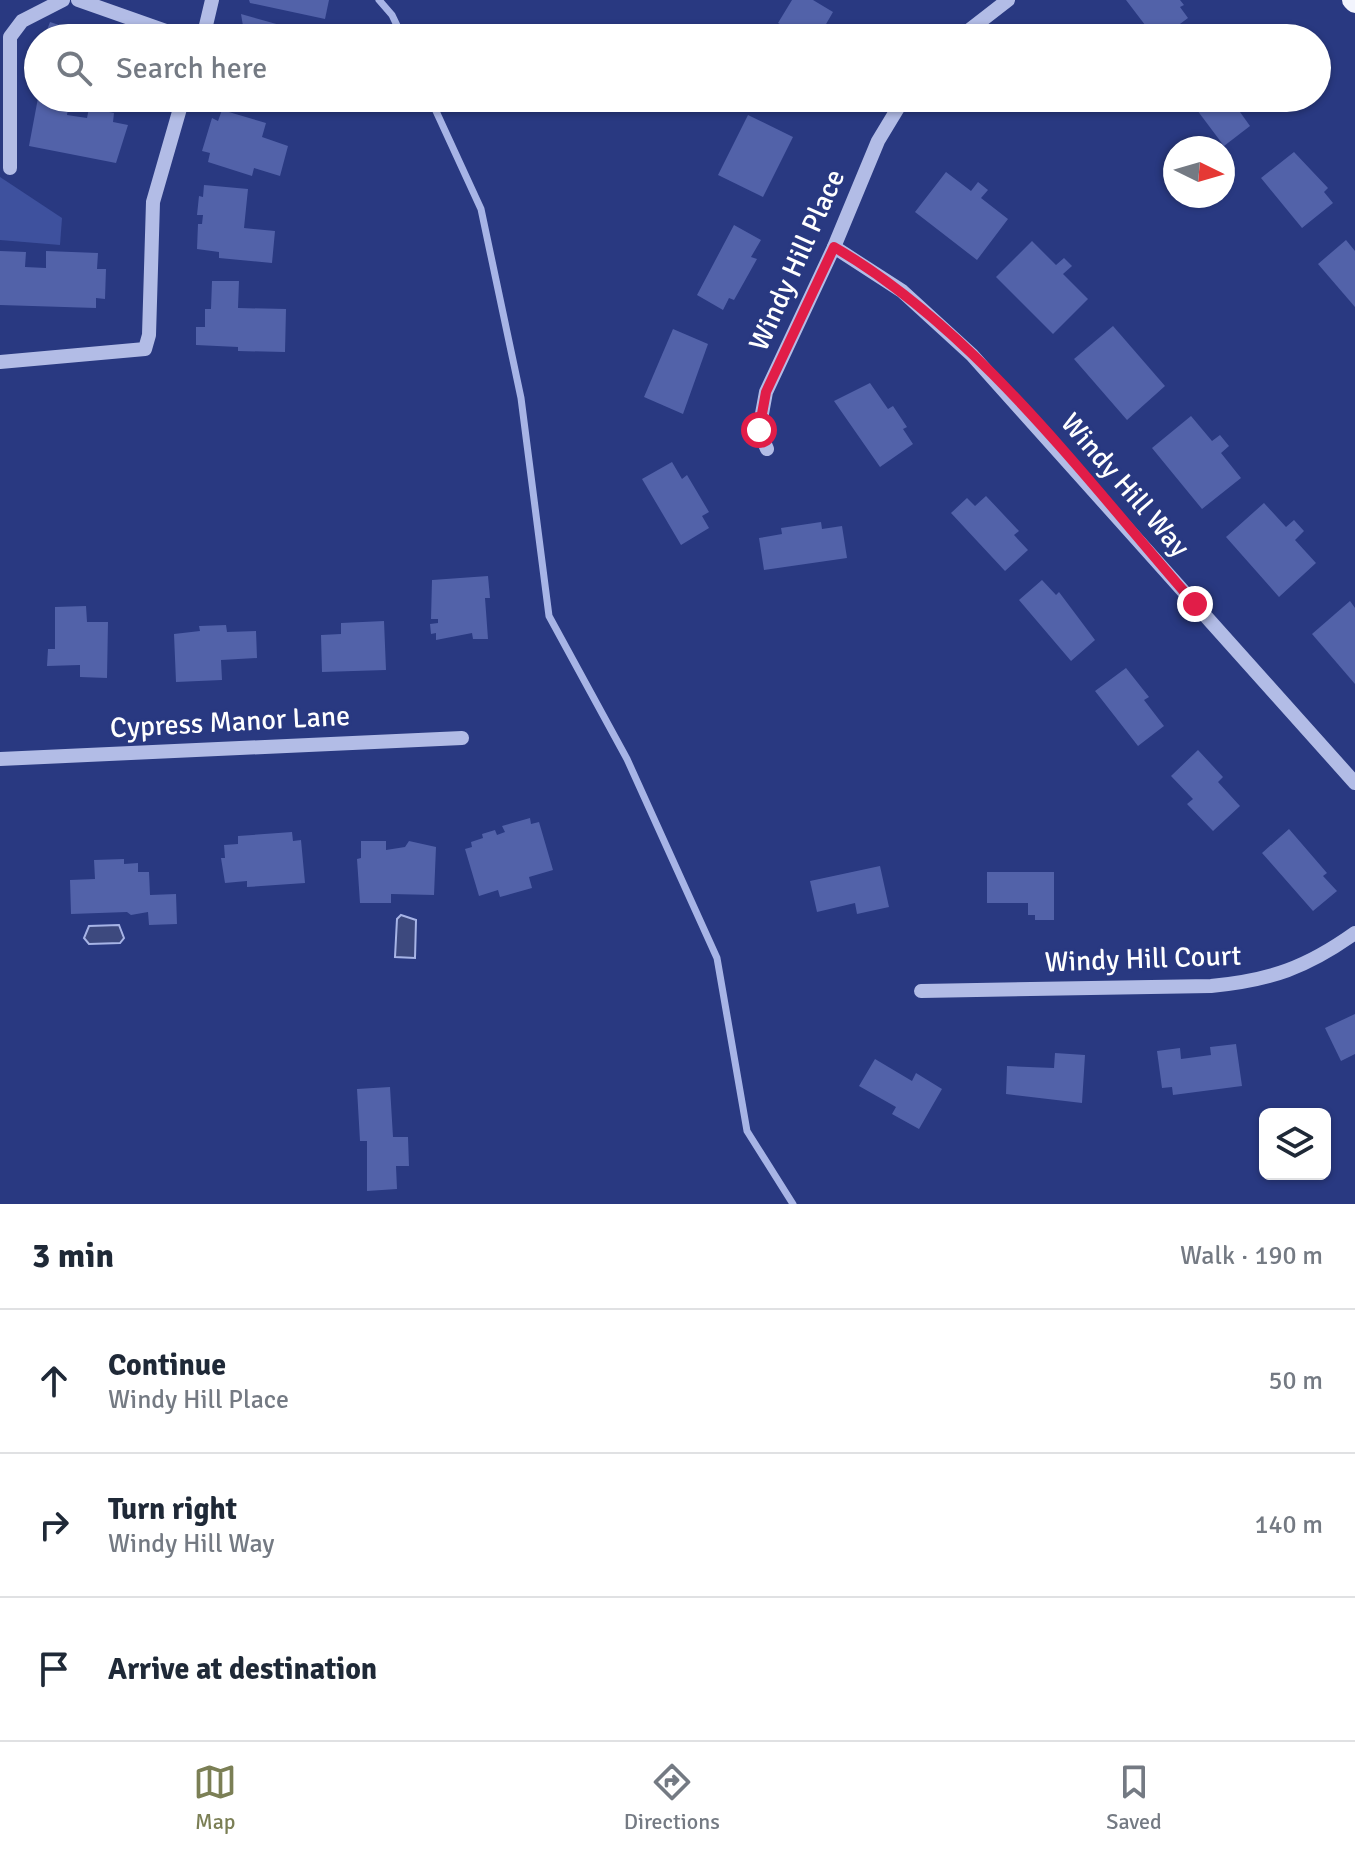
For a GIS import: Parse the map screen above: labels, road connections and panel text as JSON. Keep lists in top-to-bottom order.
{
  "streets": {
    "street": [
      "Windy Hill Place",
      "Windy Hill Way",
      "Cypress Manor Lane",
      "Windy Hill Court"
    ]
  },
  "crossings": [
    ["Windy Hill Place", "Windy Hill Way"]
  ],
  "north": "right",
  "page": {
    "search": "Search here",
    "heading": ["3 min", "Walk · 190 m"],
    "list": [
      ["Continue", "Windy Hill Place", "50 m"],
      ["Turn right", "Windy Hill Way", "140 m"],
      "Arrive at destination"
    ],
    "nav": ["Map", "Directions", "Saved"]
  }
}
